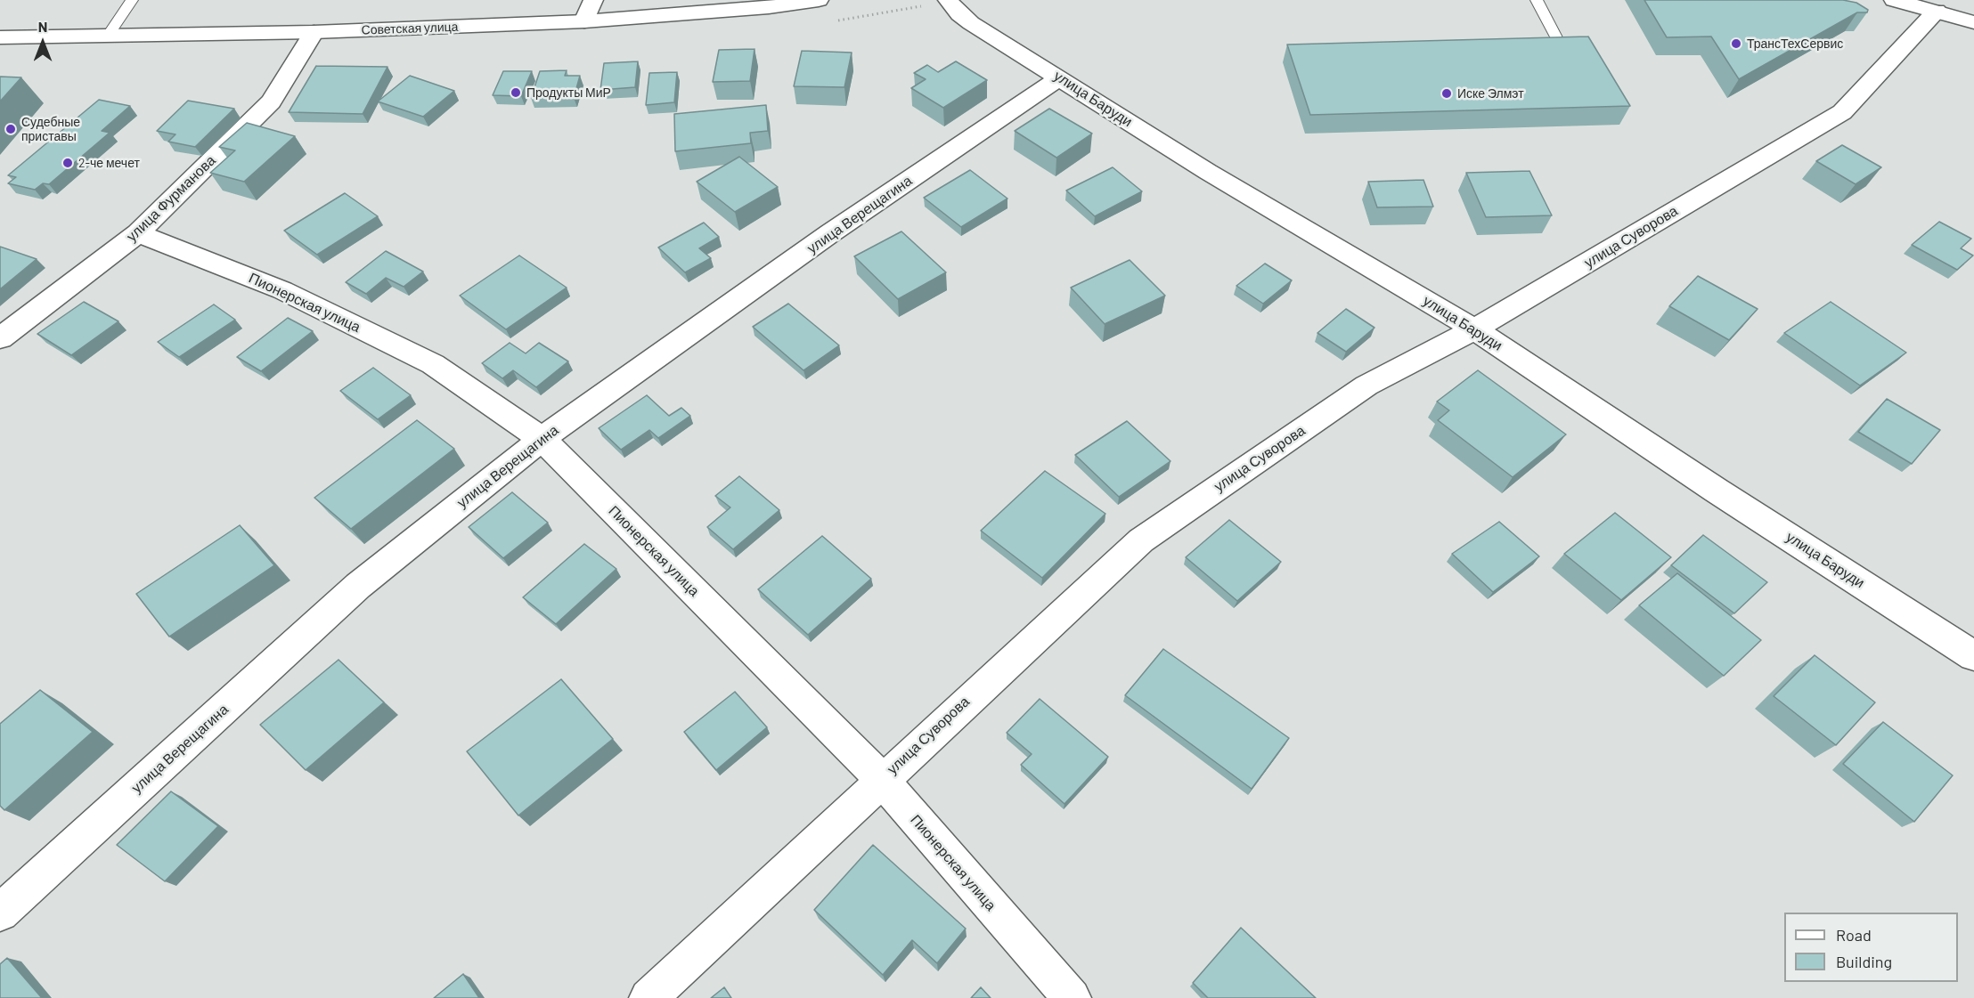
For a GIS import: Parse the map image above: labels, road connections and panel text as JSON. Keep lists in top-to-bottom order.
{
  "streets": {
    "street": [
      "Советская улица",
      "улица Баруди",
      "улица Фурманова",
      "улица Верещагина",
      "улица Суворова",
      "Пионерская улица"
    ]
  },
  "crossings": [
    ["Советская улица", "улица Фурманова"],
    ["улица Баруди", "улица Верещагина"],
    ["улица Баруди", "улица Суворова"],
    ["улица Фурманова", "Пионерская улица"],
    ["улица Верещагина", "Пионерская улица"],
    ["улица Суворова", "Пионерская улица"]
  ],
  "places": [
    "ТрансТехСервис",
    "Продукты МиР",
    "Иске Элмэт",
    "Судебные приставы",
    "2-че мечет"
  ],
  "legend": ["Road", "Building"],
  "north": "top"
}
